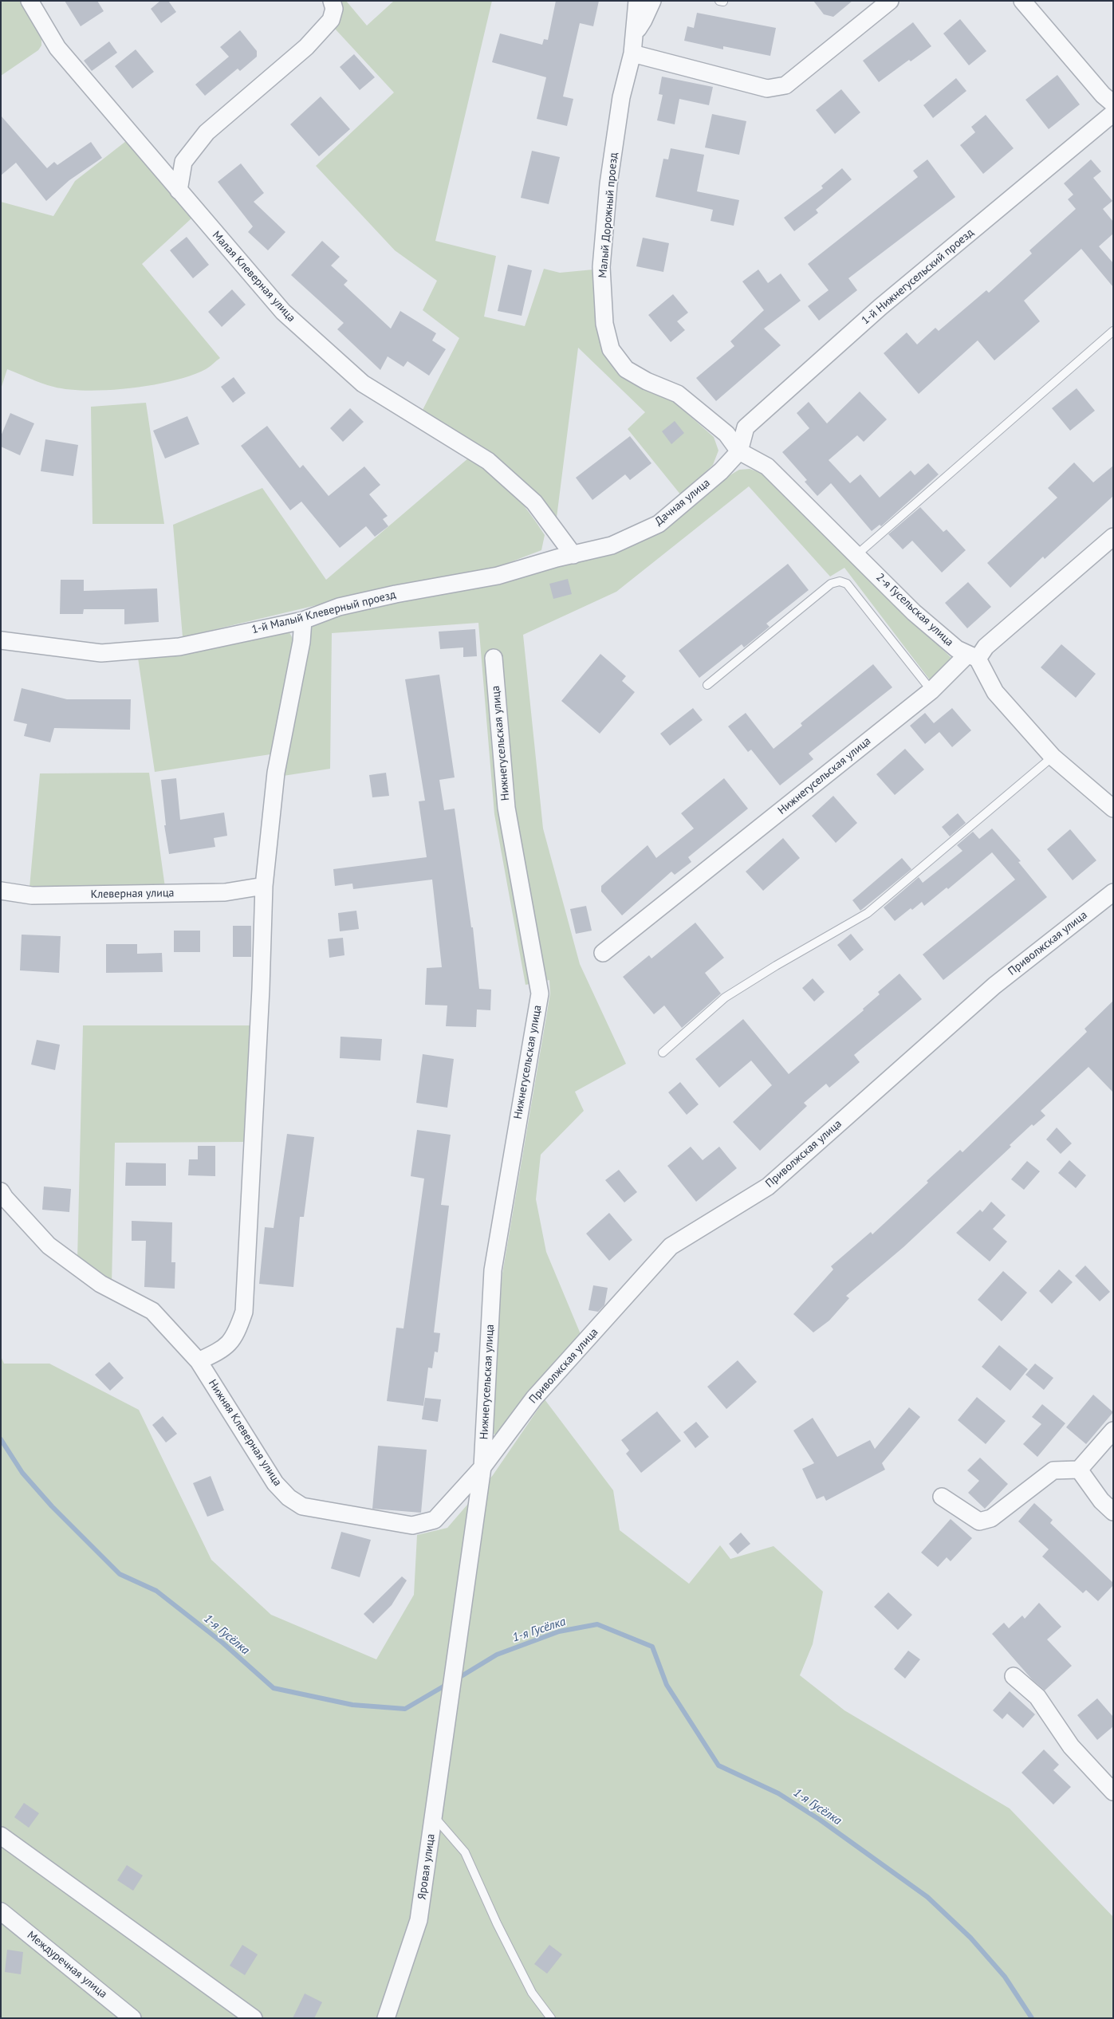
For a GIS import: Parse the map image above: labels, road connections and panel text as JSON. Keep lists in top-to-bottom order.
{
  "streets": {
    "street": [
      "Малый Дорожный проезд",
      "Малая Клеверная улица",
      "1-й Нижнегусельский проезд",
      "Дачная улица",
      "2-я Гусельская улица",
      "1-й Малый Клеверный проезд",
      "Нижнегусельская улица",
      "Клеверная улица",
      "Приволжская улица",
      "Нижняя Клеверная улица",
      "Яровая улица",
      "Междуречная улица"
    ]
  },
  "crossings": [
    ["Малый Дорожный проезд", "1-й Нижнегусельский проезд"],
    ["Малый Дорожный проезд", "Дачная улица"],
    ["Малый Дорожный проезд", "2-я Гусельская улица"],
    ["Малая Клеверная улица", "Дачная улица"],
    ["Малая Клеверная улица", "1-й Малый Клеверный проезд"],
    ["1-й Нижнегусельский проезд", "Дачная улица"],
    ["1-й Нижнегусельский проезд", "2-я Гусельская улица"],
    ["Дачная улица", "2-я Гусельская улица"],
    ["Дачная улица", "1-й Малый Клеверный проезд"],
    ["2-я Гусельская улица", "Нижнегусельская улица"],
    ["Нижнегусельская улица", "Приволжская улица"],
    ["Нижнегусельская улица", "Нижняя Клеверная улица"],
    ["Нижнегусельская улица", "Яровая улица"],
    ["Приволжская улица", "Нижняя Клеверная улица"]
  ],
  "water": ["1-я Гусёлка"]
}
